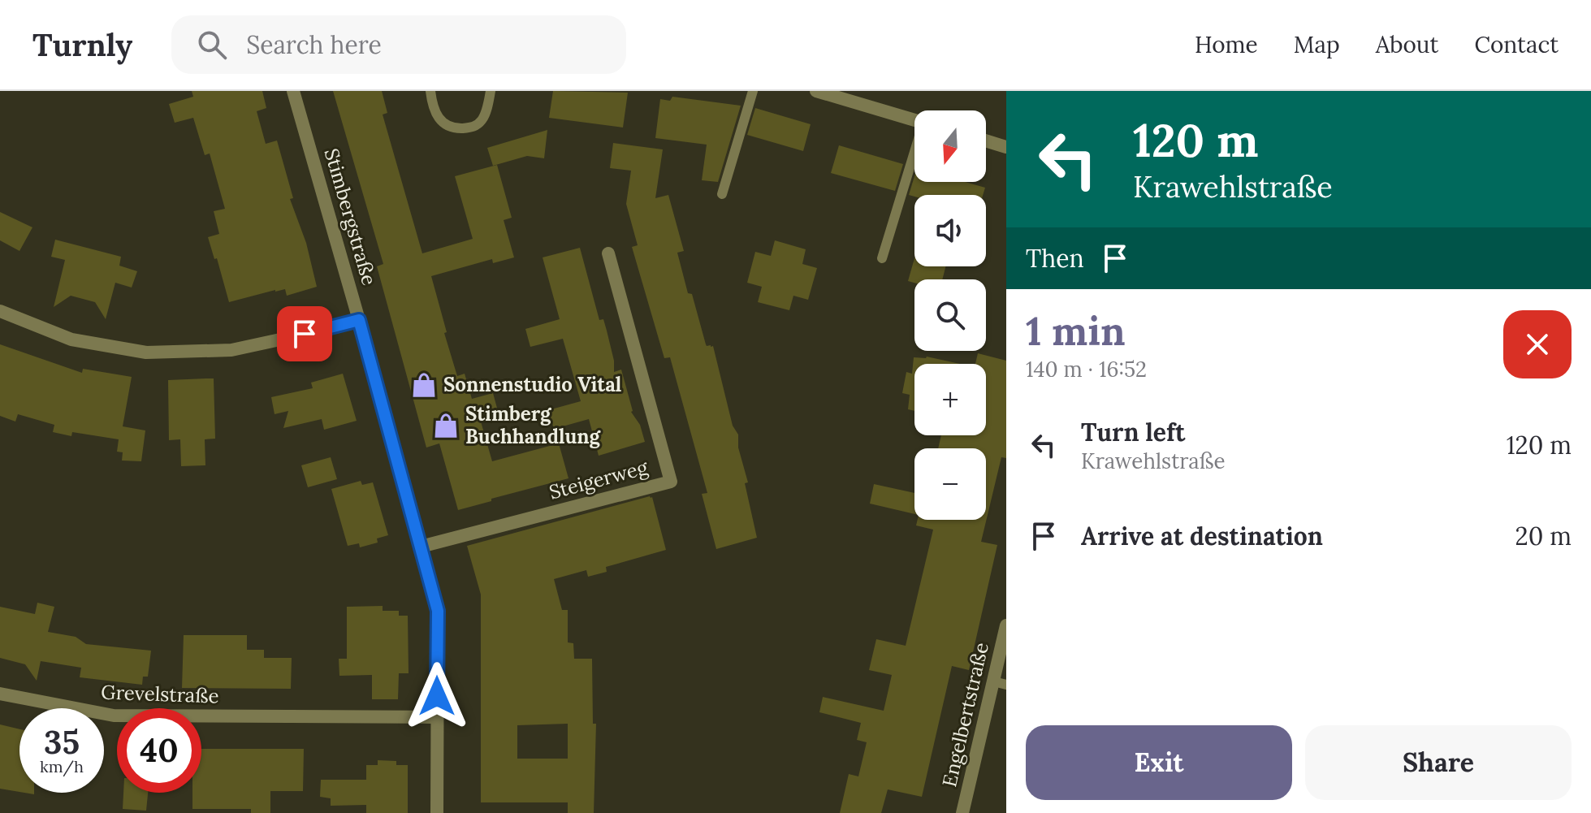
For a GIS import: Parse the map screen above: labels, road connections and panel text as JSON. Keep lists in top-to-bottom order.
{
  "streets": {
    "street": [
      "Stimbergstraße",
      "Steigerweg",
      "Grevelstraße",
      "Engelbertstraße"
    ]
  },
  "crossings": [
    ["Stimbergstraße", "Steigerweg"],
    ["Stimbergstraße", "Grevelstraße"]
  ],
  "places": {
    "shop": ["Sonnenstudio Vital", "Stimberg Buchhandlung"]
  },
  "north": "bottom",
  "page": {
    "header": "Turnly",
    "search": "Search here",
    "nav": [
      "Home",
      "Map",
      "About",
      "Contact"
    ],
    "turn": ["120 m", "Krawehlstraße"],
    "map_buttons": ["+", "−"],
    "then": "Then",
    "heading": ["1 min", "140 m · 16:52"],
    "list": [
      {
        "name": "Turn left",
        "note": "Krawehlstraße",
        "value": "120 m"
      },
      {
        "name": "Arrive at destination",
        "value": "20 m"
      }
    ],
    "speed": "35 km/h",
    "limit": "40",
    "buttons": ["Exit", "Share"]
  }
}
